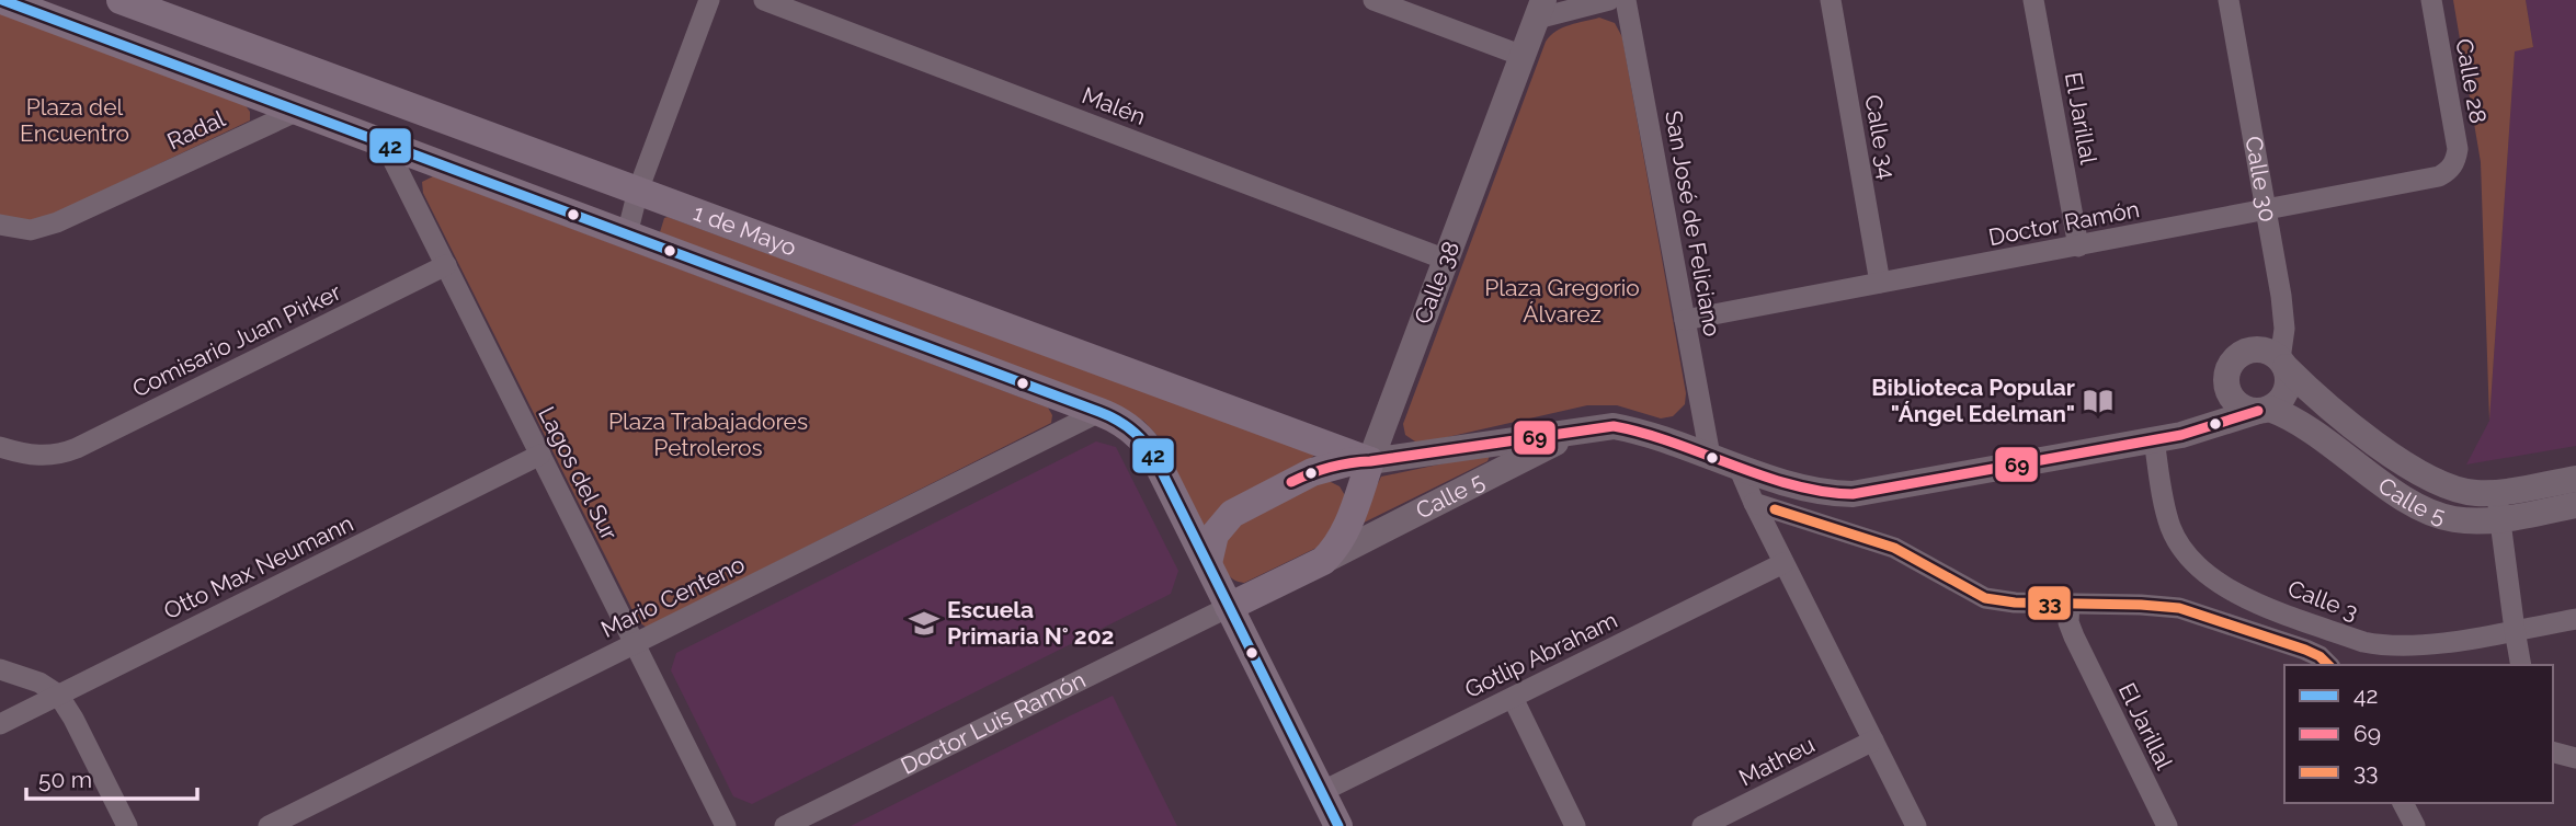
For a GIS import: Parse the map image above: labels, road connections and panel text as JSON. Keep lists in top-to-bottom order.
{
  "streets": {
    "main road": [
      "1 de Mayo",
      "Calle 38",
      "Calle 5",
      "Doctor Luis Ramón"
    ],
    "street": [
      "Calle 28",
      "Malén",
      "El Jarillal",
      "Radal",
      "Calle 34",
      "Calle 30",
      "San José de Feliciano",
      "Doctor Ramón",
      "Comisario Juan Pirker",
      "Lagos del Sur",
      "Otto Max Neumann",
      "Mario Centeno",
      "Calle 3",
      "Gotlip Abraham",
      "Matheu"
    ]
  },
  "crossings": [
    ["Calle 28", "Doctor Ramón"],
    ["Malén", "Calle 38"],
    ["El Jarillal", "Doctor Ramón"],
    ["Radal", "1 de Mayo"],
    ["Calle 34", "Doctor Ramón"],
    ["Calle 30", "Doctor Ramón"],
    ["Calle 30", "Calle 5"],
    ["San José de Feliciano", "Doctor Ramón"],
    ["San José de Feliciano", "Calle 5"],
    ["1 de Mayo", "Calle 38"],
    ["1 de Mayo", "Lagos del Sur"],
    ["1 de Mayo", "Calle 5"],
    ["1 de Mayo", "Mario Centeno"],
    ["1 de Mayo", "Gotlip Abraham"],
    ["1 de Mayo", "Doctor Luis Ramón"],
    ["Calle 38", "Calle 5"],
    ["Calle 38", "Doctor Luis Ramón"],
    ["Comisario Juan Pirker", "Lagos del Sur"],
    ["Lagos del Sur", "Otto Max Neumann"],
    ["Lagos del Sur", "Mario Centeno"],
    ["Calle 5", "Calle 3"],
    ["Calle 5", "Doctor Luis Ramón"]
  ],
  "parks": ["Plaza del Encuentro", "Plaza Gregorio Álvarez", "Plaza Trabajadores Petroleros"],
  "places": {
    "library": ["Biblioteca Popular \"Ángel Edelman\""],
    "school or university": ["Escuela Primaria N° 202"]
  },
  "lines": ["transit line 42", "transit line 69", "transit line 33"],
  "legend": ["42", "69", "33"],
  "scale_bar": "50 m"
}
